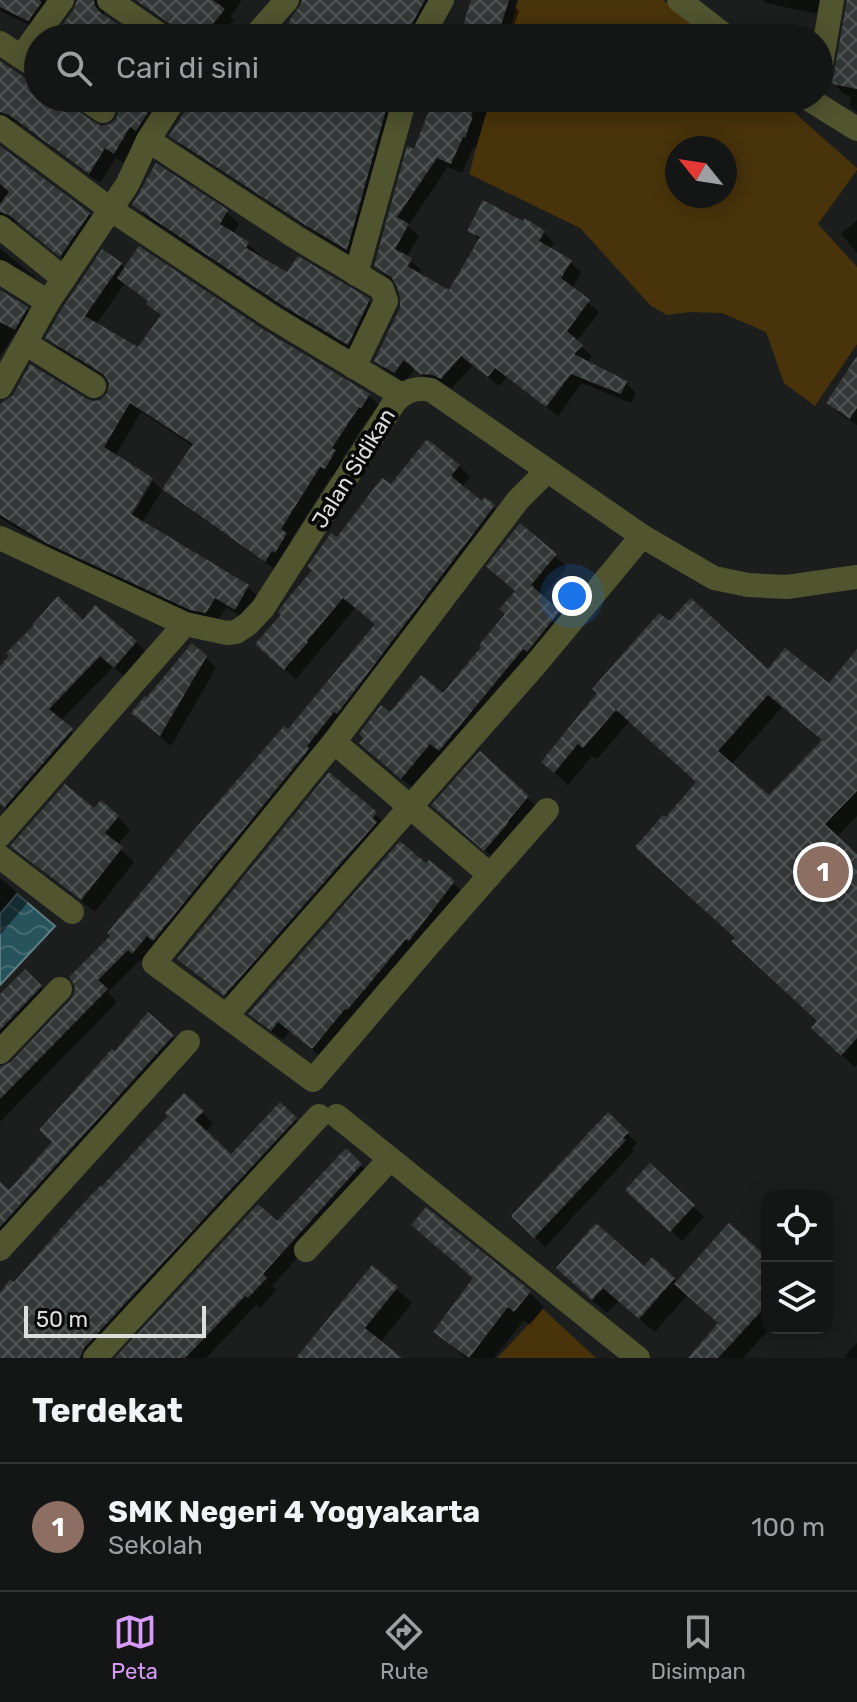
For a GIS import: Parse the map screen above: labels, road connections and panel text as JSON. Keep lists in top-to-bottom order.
{
  "streets": {
    "street": ["Jalan Sidikan"]
  },
  "scale_bar": "50 m",
  "north": "top left",
  "page": {
    "search": "Cari di sini",
    "pins": "1",
    "scale": "50 m",
    "heading": "Terdekat",
    "list": [
      {
        "mark": "1",
        "name": "SMK Negeri 4 Yogyakarta",
        "note": "Sekolah",
        "value": "100 m"
      }
    ],
    "nav": ["Peta", "Rute", "Disimpan"]
  }
}
